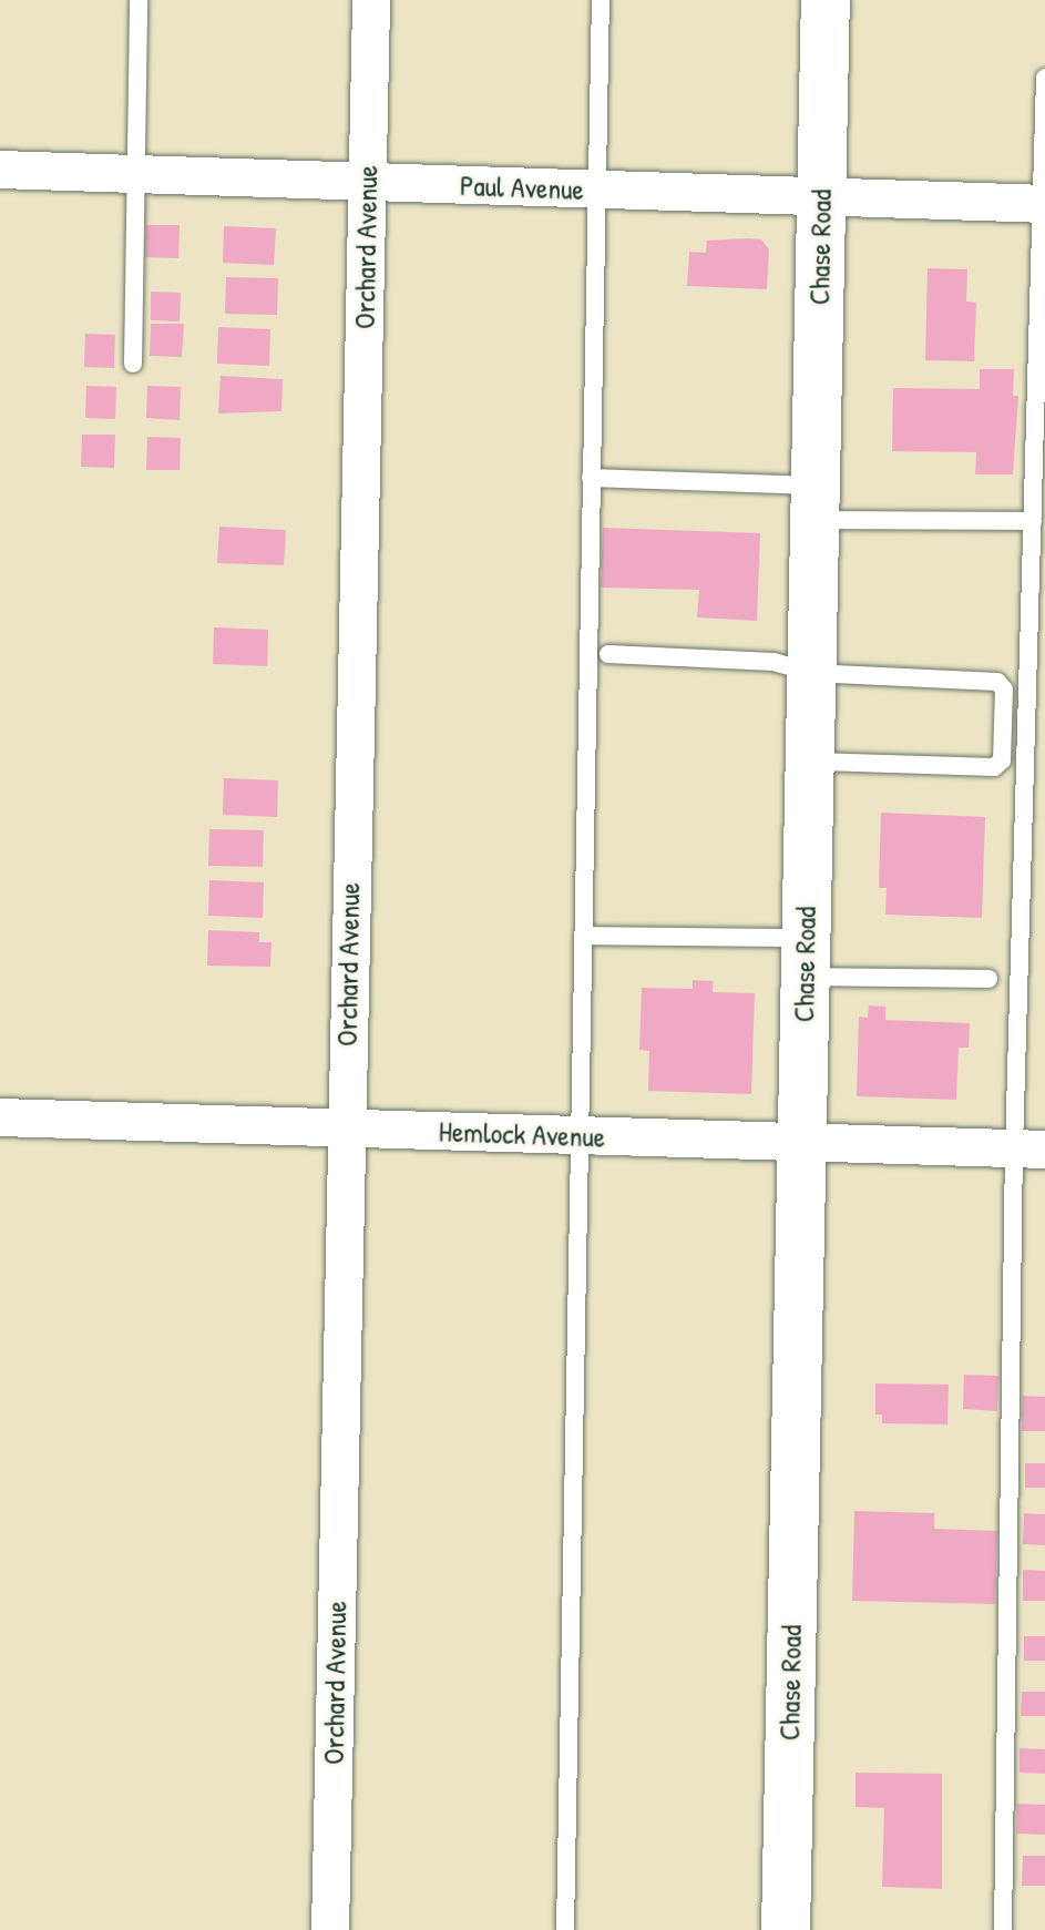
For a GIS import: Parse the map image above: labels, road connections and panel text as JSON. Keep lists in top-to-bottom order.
{
  "streets": {
    "street": [
      "Paul Avenue",
      "Orchard Avenue",
      "Chase Road",
      "Hemlock Avenue"
    ]
  },
  "crossings": [
    ["Paul Avenue", "Orchard Avenue"],
    ["Paul Avenue", "Chase Road"],
    ["Orchard Avenue", "Hemlock Avenue"],
    ["Chase Road", "Hemlock Avenue"]
  ]
}
